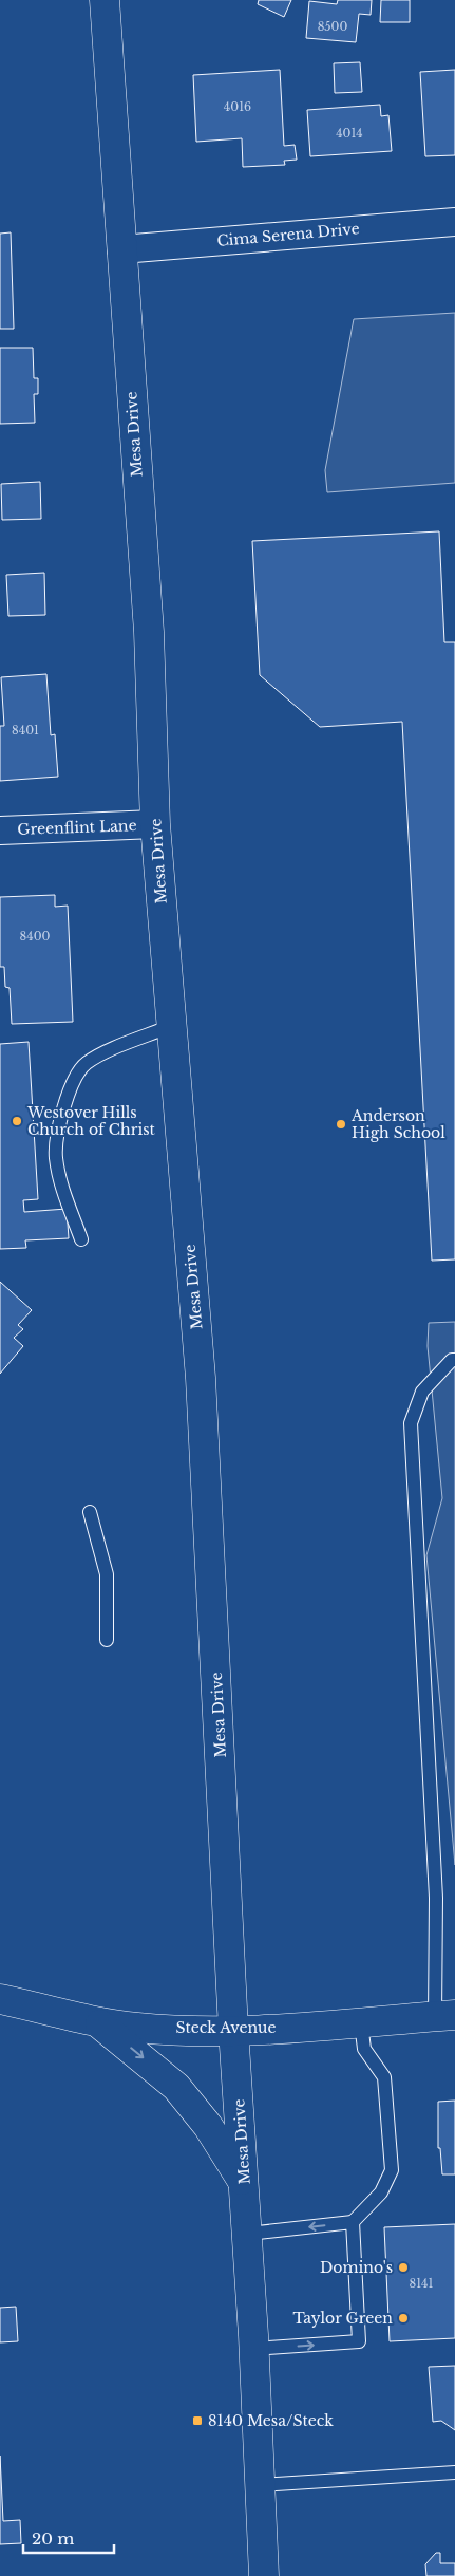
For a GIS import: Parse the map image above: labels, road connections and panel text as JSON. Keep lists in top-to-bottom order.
{
  "streets": {
    "street": [
      "Cima Serena Drive",
      "Mesa Drive",
      "Greenflint Lane",
      "Steck Avenue"
    ]
  },
  "crossings": [
    ["Cima Serena Drive", "Mesa Drive"],
    ["Mesa Drive", "Greenflint Lane"],
    ["Mesa Drive", "Steck Avenue"]
  ],
  "places": {
    "other": [
      "Westover Hills Church of Christ",
      "Anderson High School",
      "Domino's",
      "Taylor Green"
    ],
    "transit": ["8140 Mesa/Steck"]
  },
  "house_numbers": [
    "8500",
    "4016",
    "4014",
    "8401",
    "8400",
    "8141"
  ],
  "scale_bar": "20 m"
}
